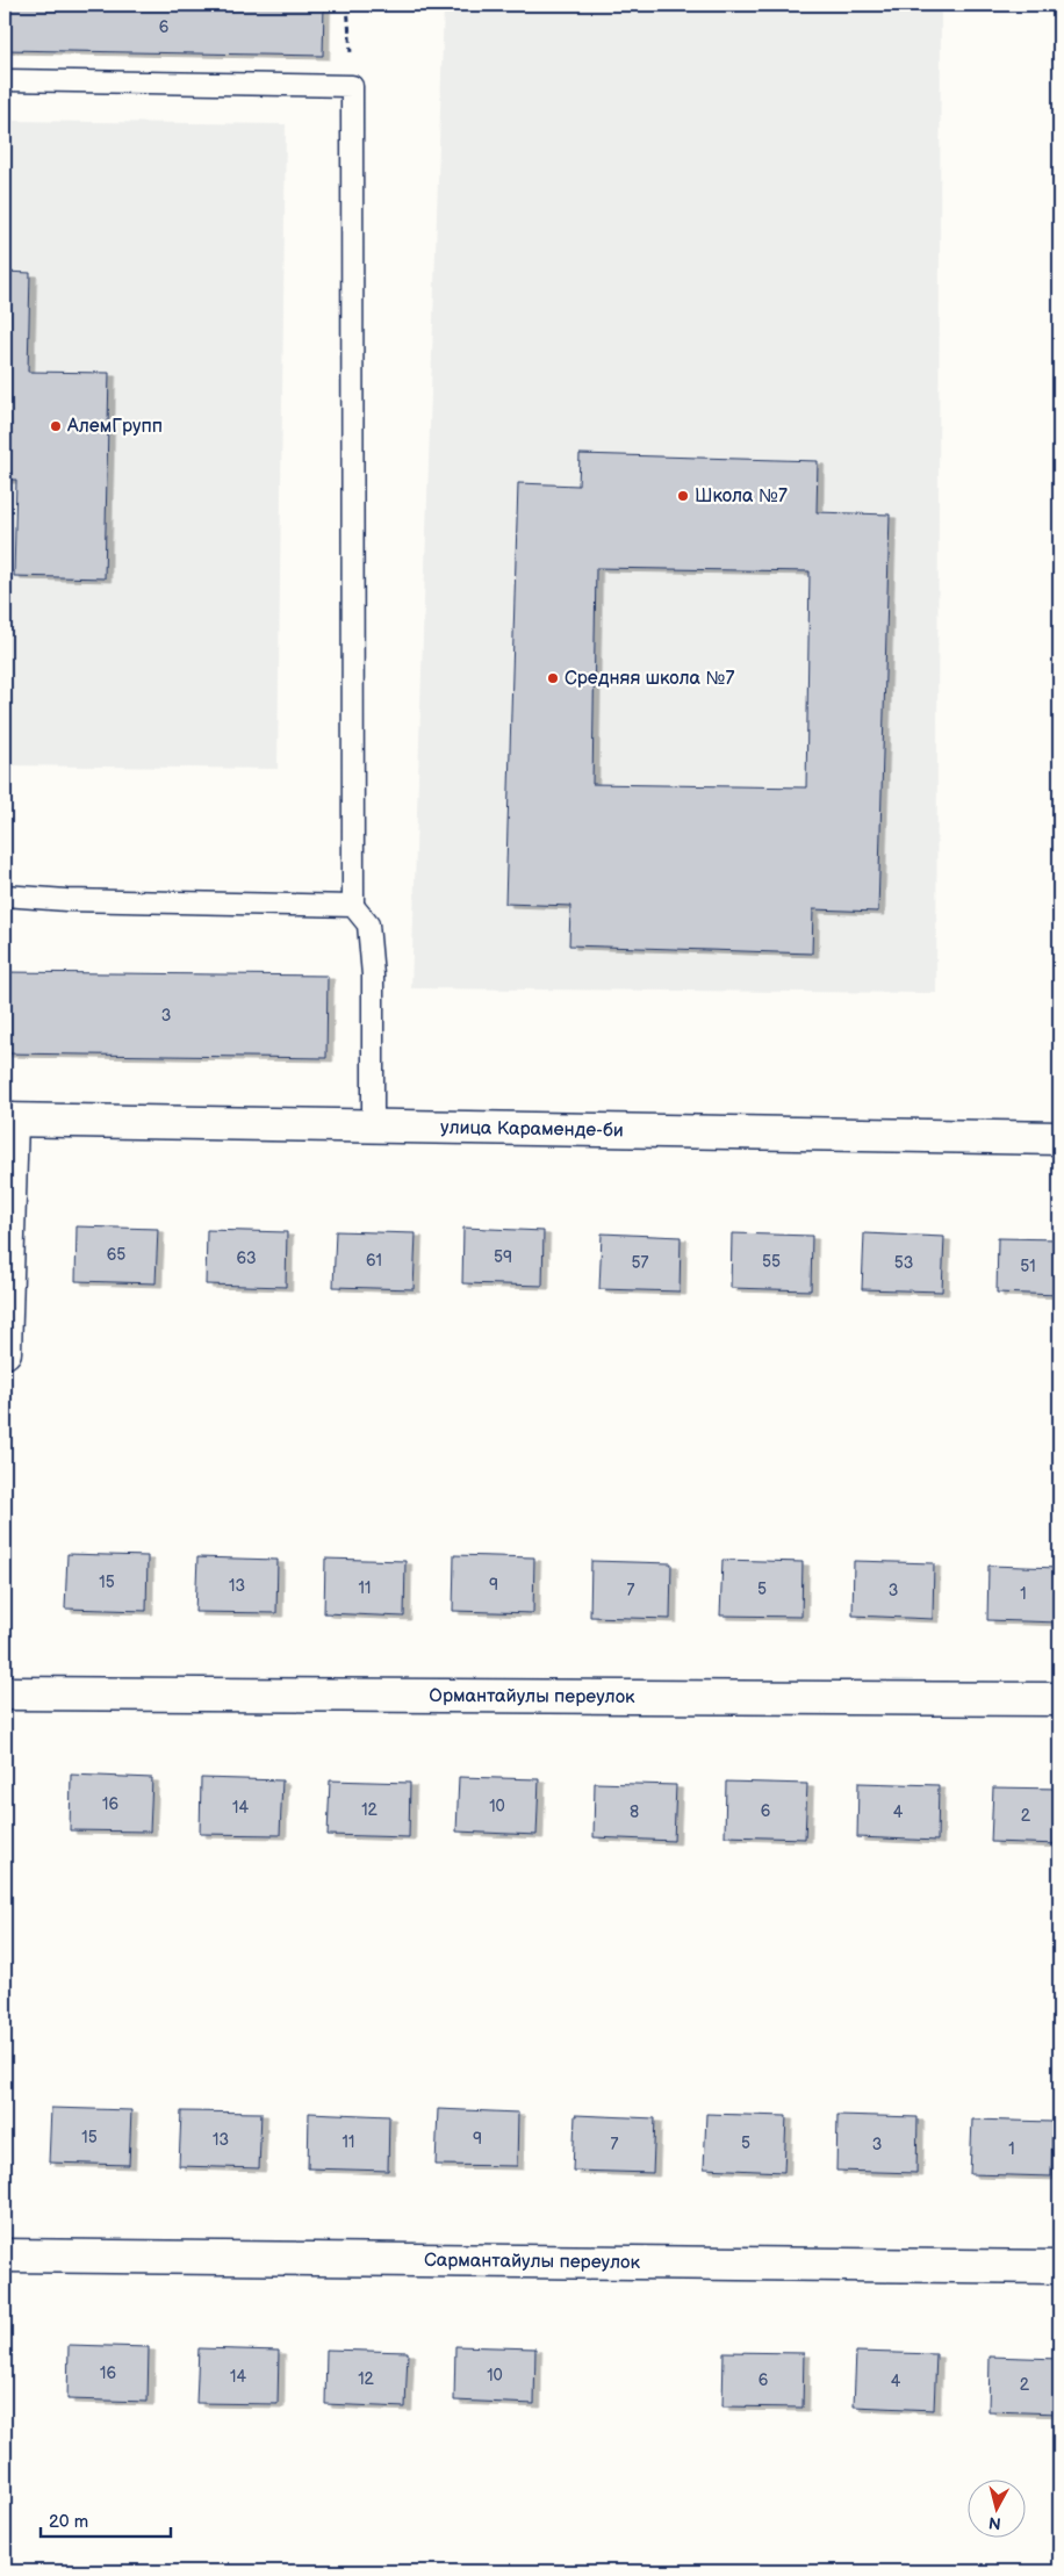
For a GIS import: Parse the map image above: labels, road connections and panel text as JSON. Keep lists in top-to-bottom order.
{
  "streets": {
    "street": ["улица Караменде-би", "Ормантайулы переулок", "Сармантайулы переулок"]
  },
  "places": ["АлемГрупп", "Школа №7", "Средняя школа №7"],
  "house_numbers": [
    "6",
    "3",
    "65",
    "59",
    "63",
    "61",
    "55",
    "57",
    "53",
    "51",
    "15",
    "9",
    "13",
    "11",
    "5",
    "7",
    "3",
    "1",
    "16",
    "10",
    "14",
    "12",
    "6",
    "8",
    "4",
    "2",
    "15",
    "9",
    "13",
    "11",
    "5",
    "7",
    "3",
    "1",
    "16",
    "10",
    "14",
    "12",
    "6",
    "4",
    "2"
  ],
  "scale_bar": "20 m",
  "north": "bottom"
}
